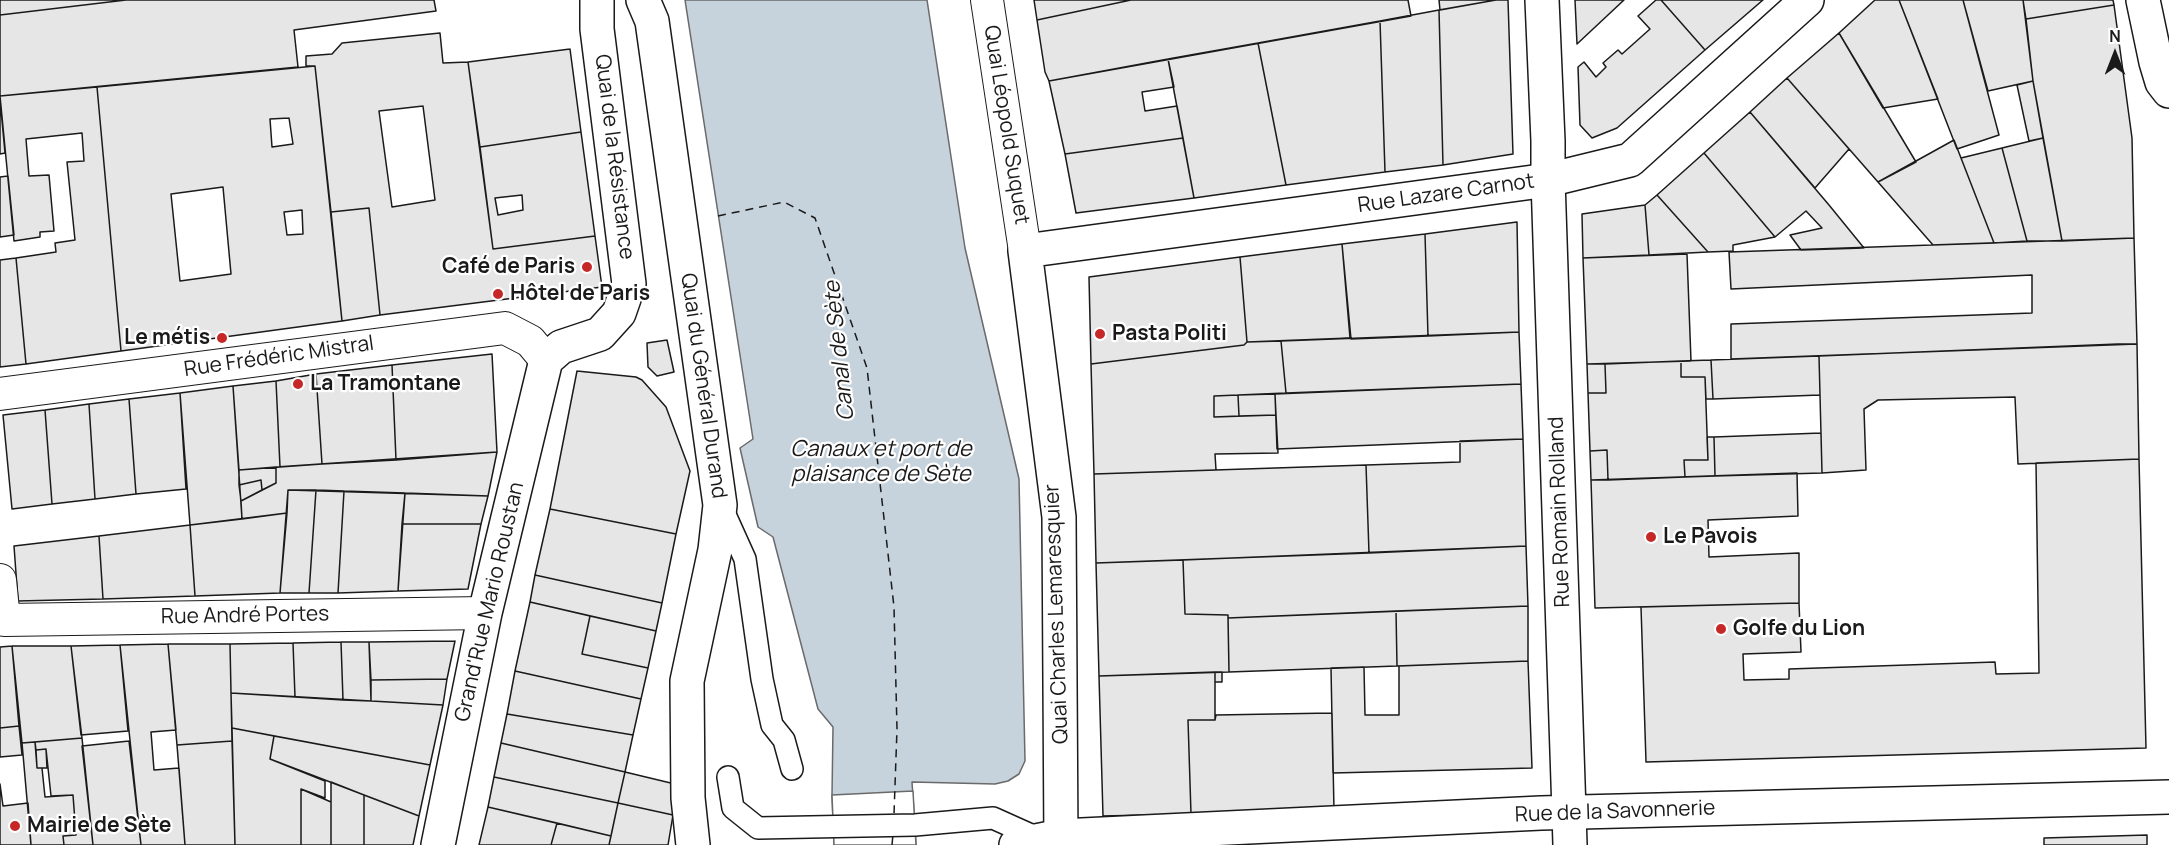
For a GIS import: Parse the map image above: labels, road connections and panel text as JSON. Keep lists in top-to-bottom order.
{
  "streets": {
    "main road": [
      "Quai de la Résistance",
      "Rue Lazare Carnot",
      "Quai du Général Durand",
      "Rue Romain Rolland",
      "Grand'Rue Mario Roustan",
      "Quai Charles Lemaresquier",
      "Rue de la Savonnerie"
    ],
    "street": ["Quai Léopold Suquet", "Rue Frédéric Mistral", "Rue André Portes"]
  },
  "crossings": [
    ["Quai Léopold Suquet", "Rue Lazare Carnot"],
    ["Quai Léopold Suquet", "Quai Charles Lemaresquier"],
    ["Quai de la Résistance", "Rue Frédéric Mistral"],
    ["Quai de la Résistance", "Grand'Rue Mario Roustan"],
    ["Rue Lazare Carnot", "Rue Romain Rolland"],
    ["Rue Lazare Carnot", "Quai Charles Lemaresquier"],
    ["Rue Frédéric Mistral", "Grand'Rue Mario Roustan"],
    ["Rue Romain Rolland", "Rue de la Savonnerie"],
    ["Grand'Rue Mario Roustan", "Rue André Portes"],
    ["Quai Charles Lemaresquier", "Rue de la Savonnerie"]
  ],
  "water": ["Canal de Sète", "Canaux et port de plaisance de Sète"],
  "places": [
    "Café de Paris",
    "Hôtel de Paris",
    "Pasta Politi",
    "Le métis",
    "La Tramontane",
    "Le Pavois",
    "Golfe du Lion",
    "Mairie de Sète"
  ],
  "north": "top"
}
